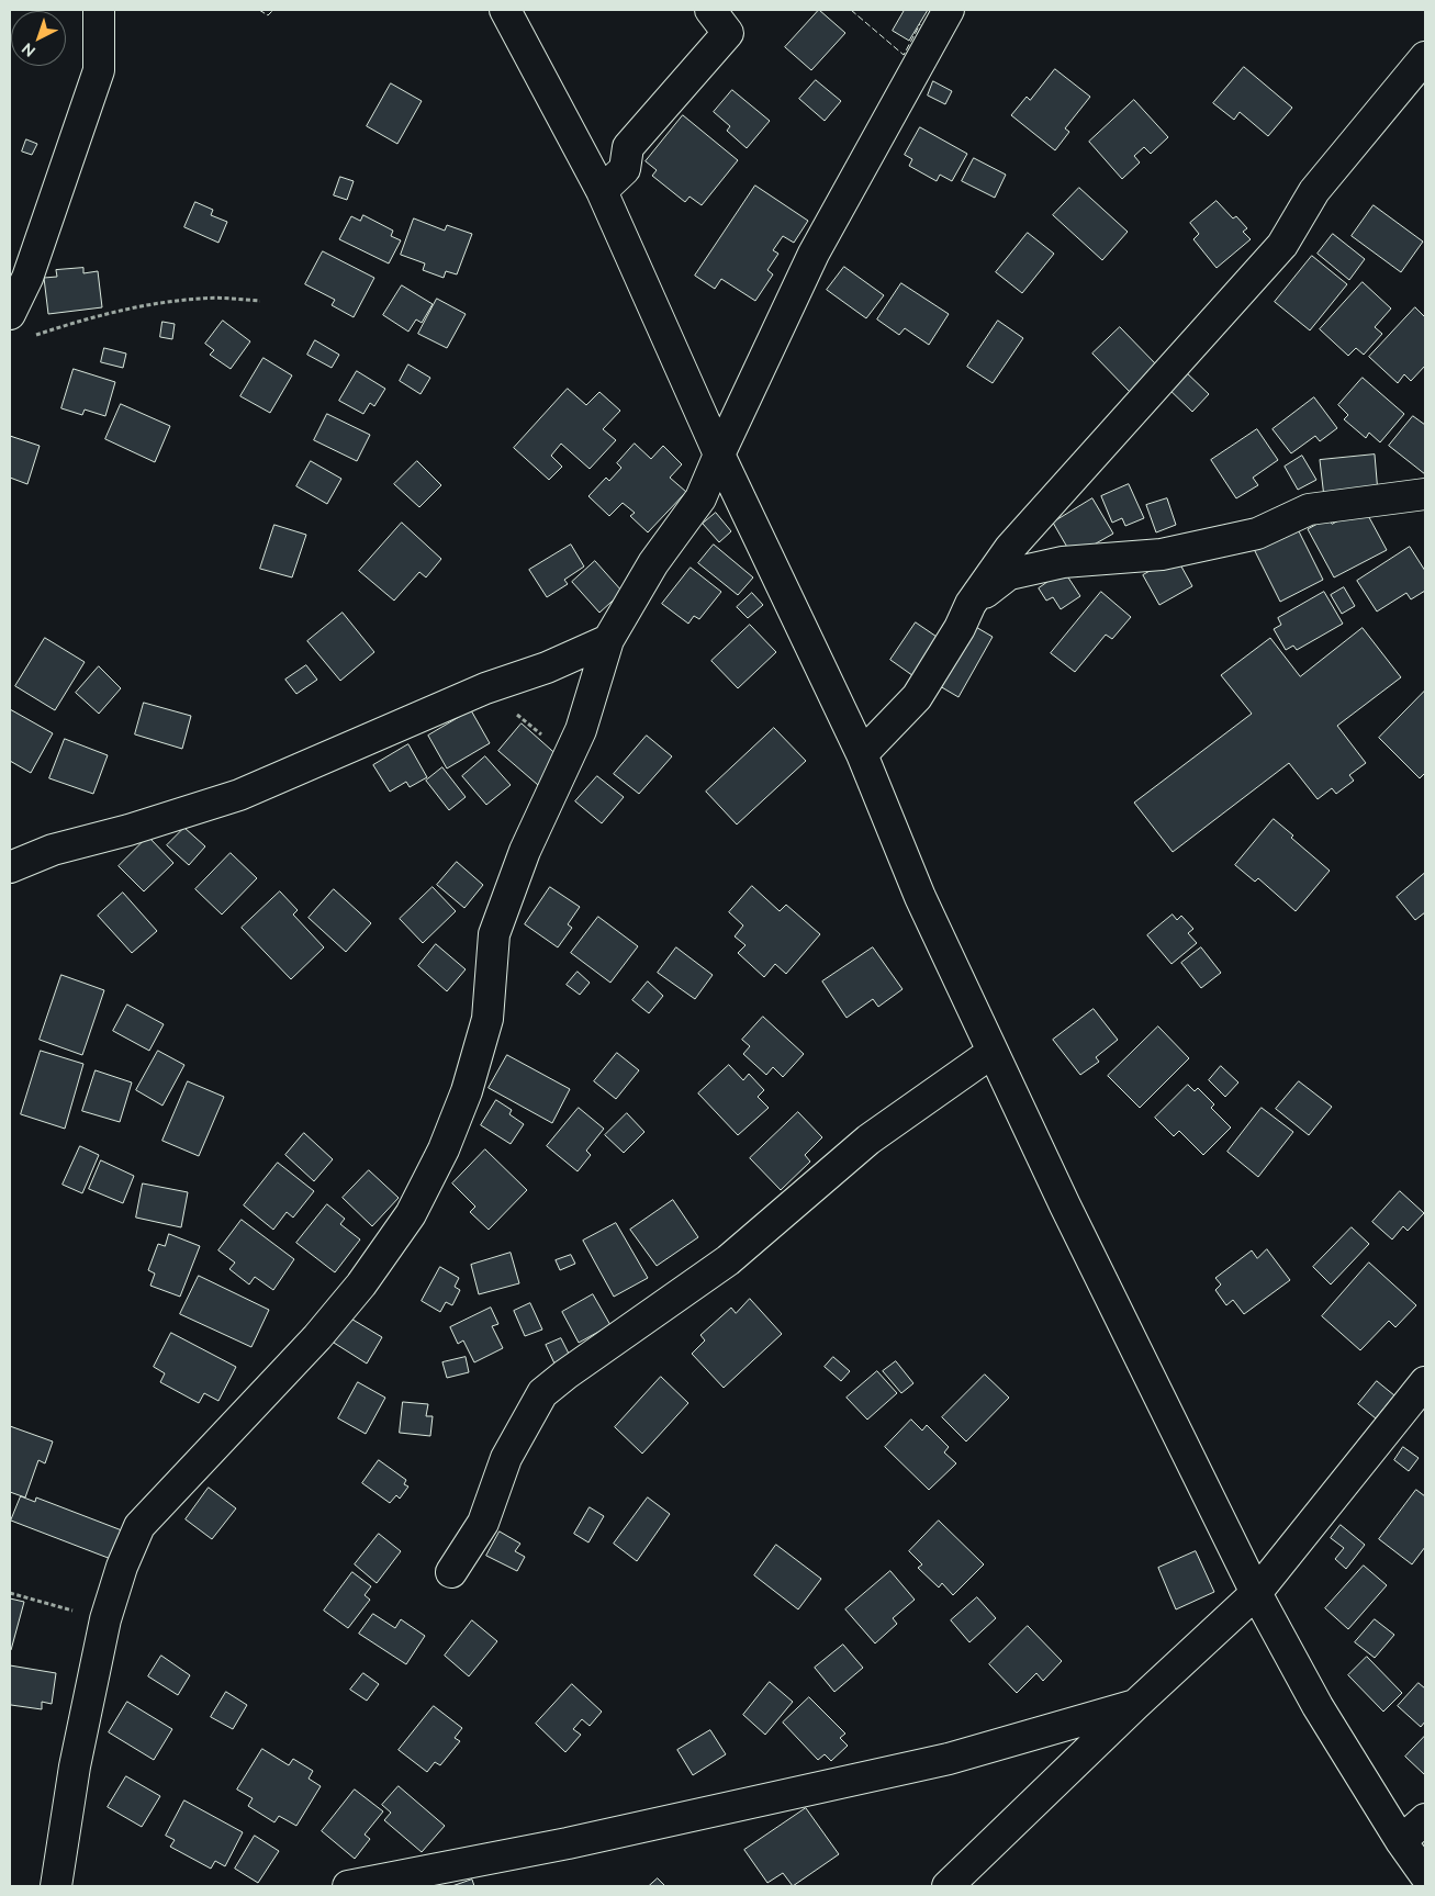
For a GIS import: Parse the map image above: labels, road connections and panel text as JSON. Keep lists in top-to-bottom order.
{
  "north": "bottom left"
}
